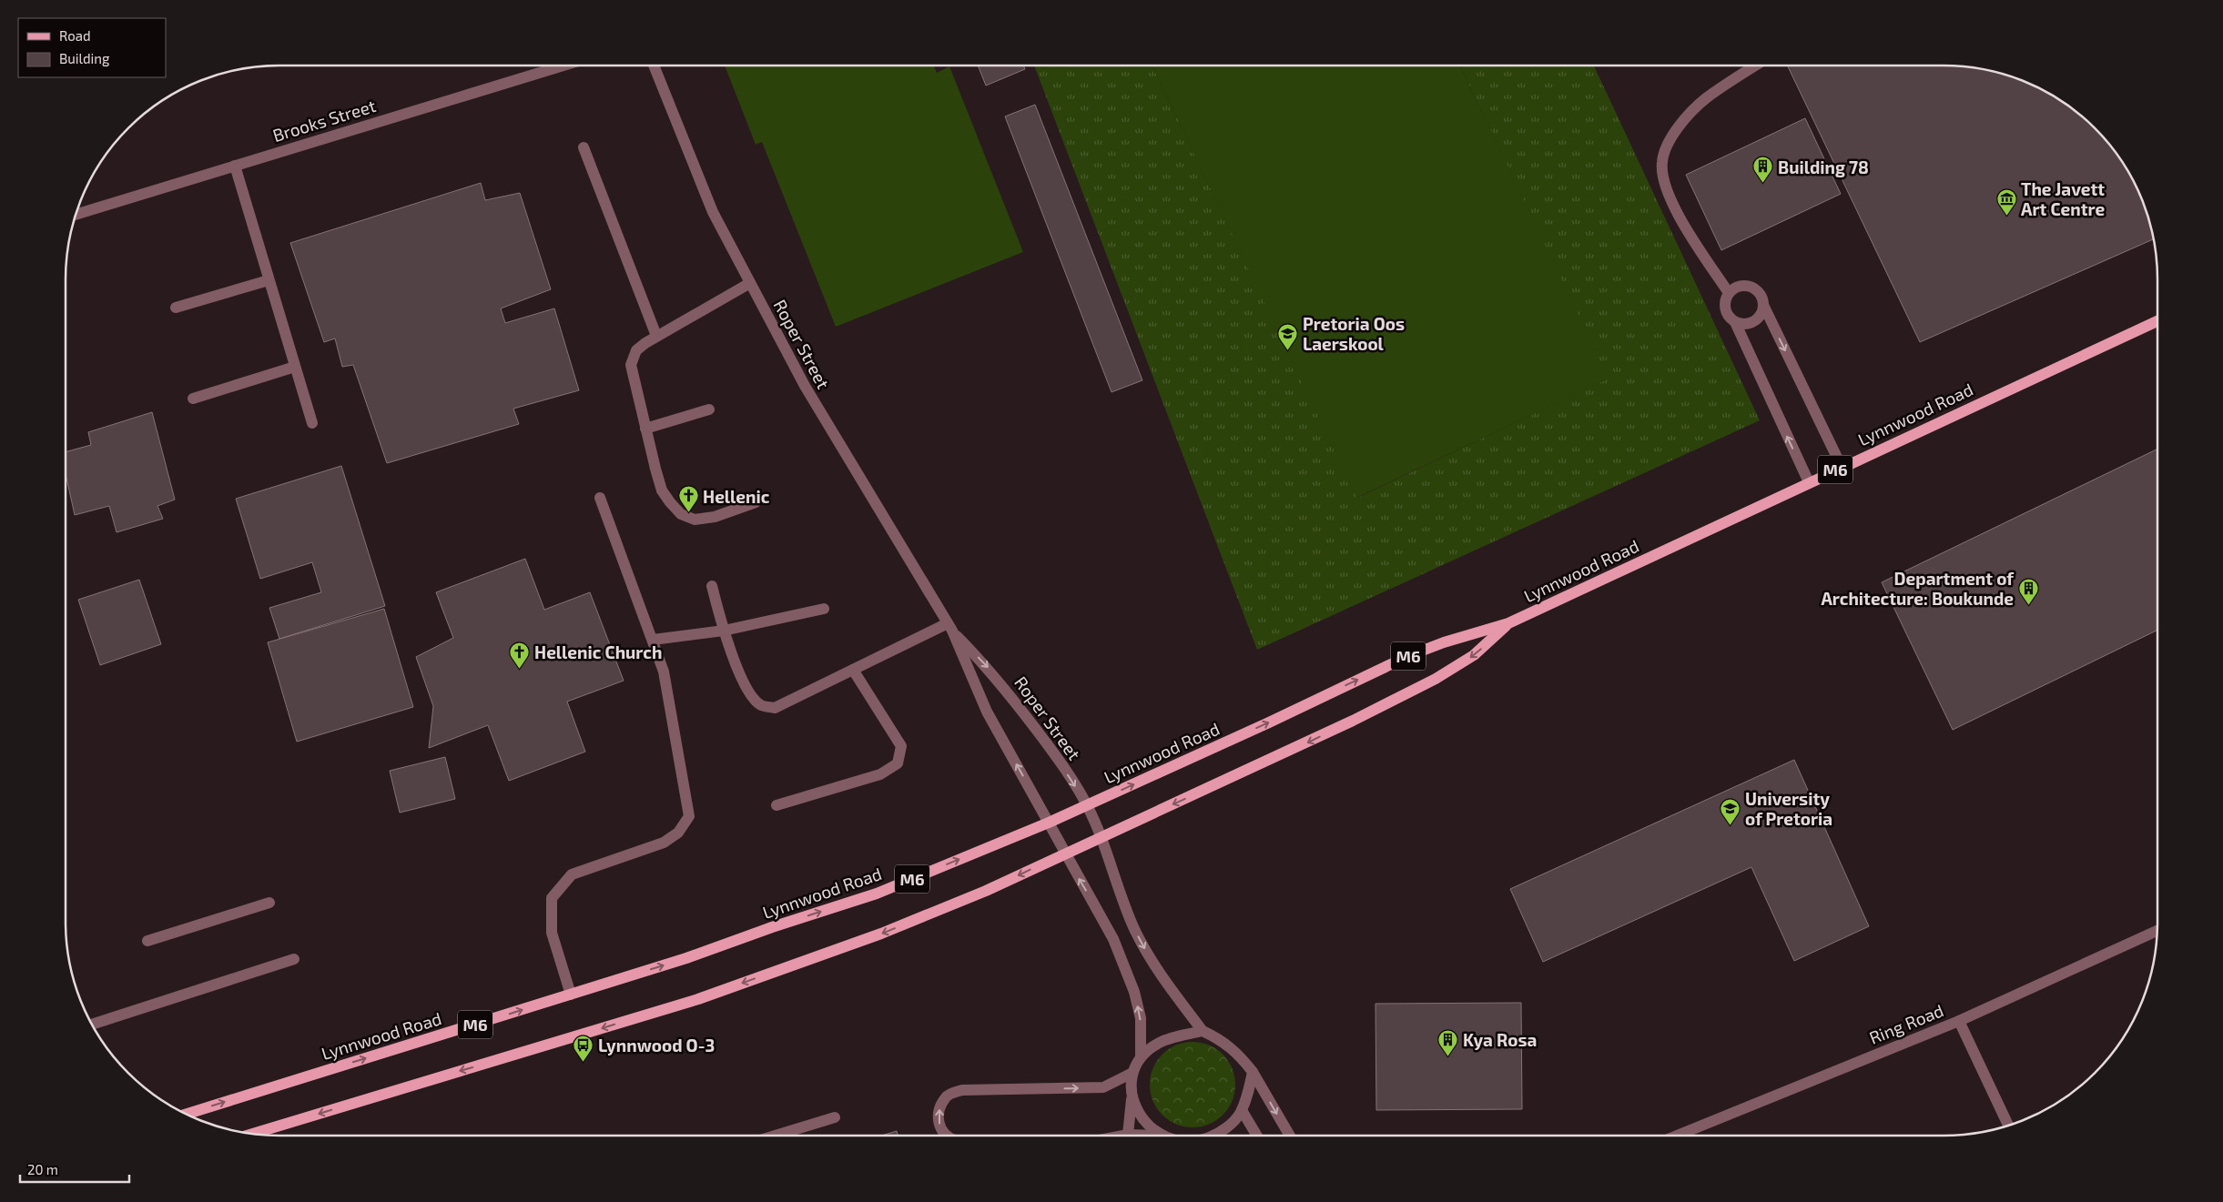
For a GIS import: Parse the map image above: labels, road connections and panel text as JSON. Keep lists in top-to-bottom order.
{
  "streets": {
    "main road": ["Lynnwood Road", "M6"],
    "street": ["Brooks Street", "Roper Street", "Ring Road"]
  },
  "crossings": [
    ["Roper Street", "Lynnwood Road"]
  ],
  "places": {
    "building": ["Building 78", "Department of Architecture: Boukunde", "Kya Rosa"],
    "museum": ["The Javett Art Centre"],
    "school or university": ["Pretoria Oos Laerskool", "University of Pretoria"],
    "church": ["Hellenic", "Hellenic Church"],
    "bus stop": ["Lynnwood O-3"]
  },
  "legend": ["Road", "Building"],
  "scale_bar": "20 m"
}
